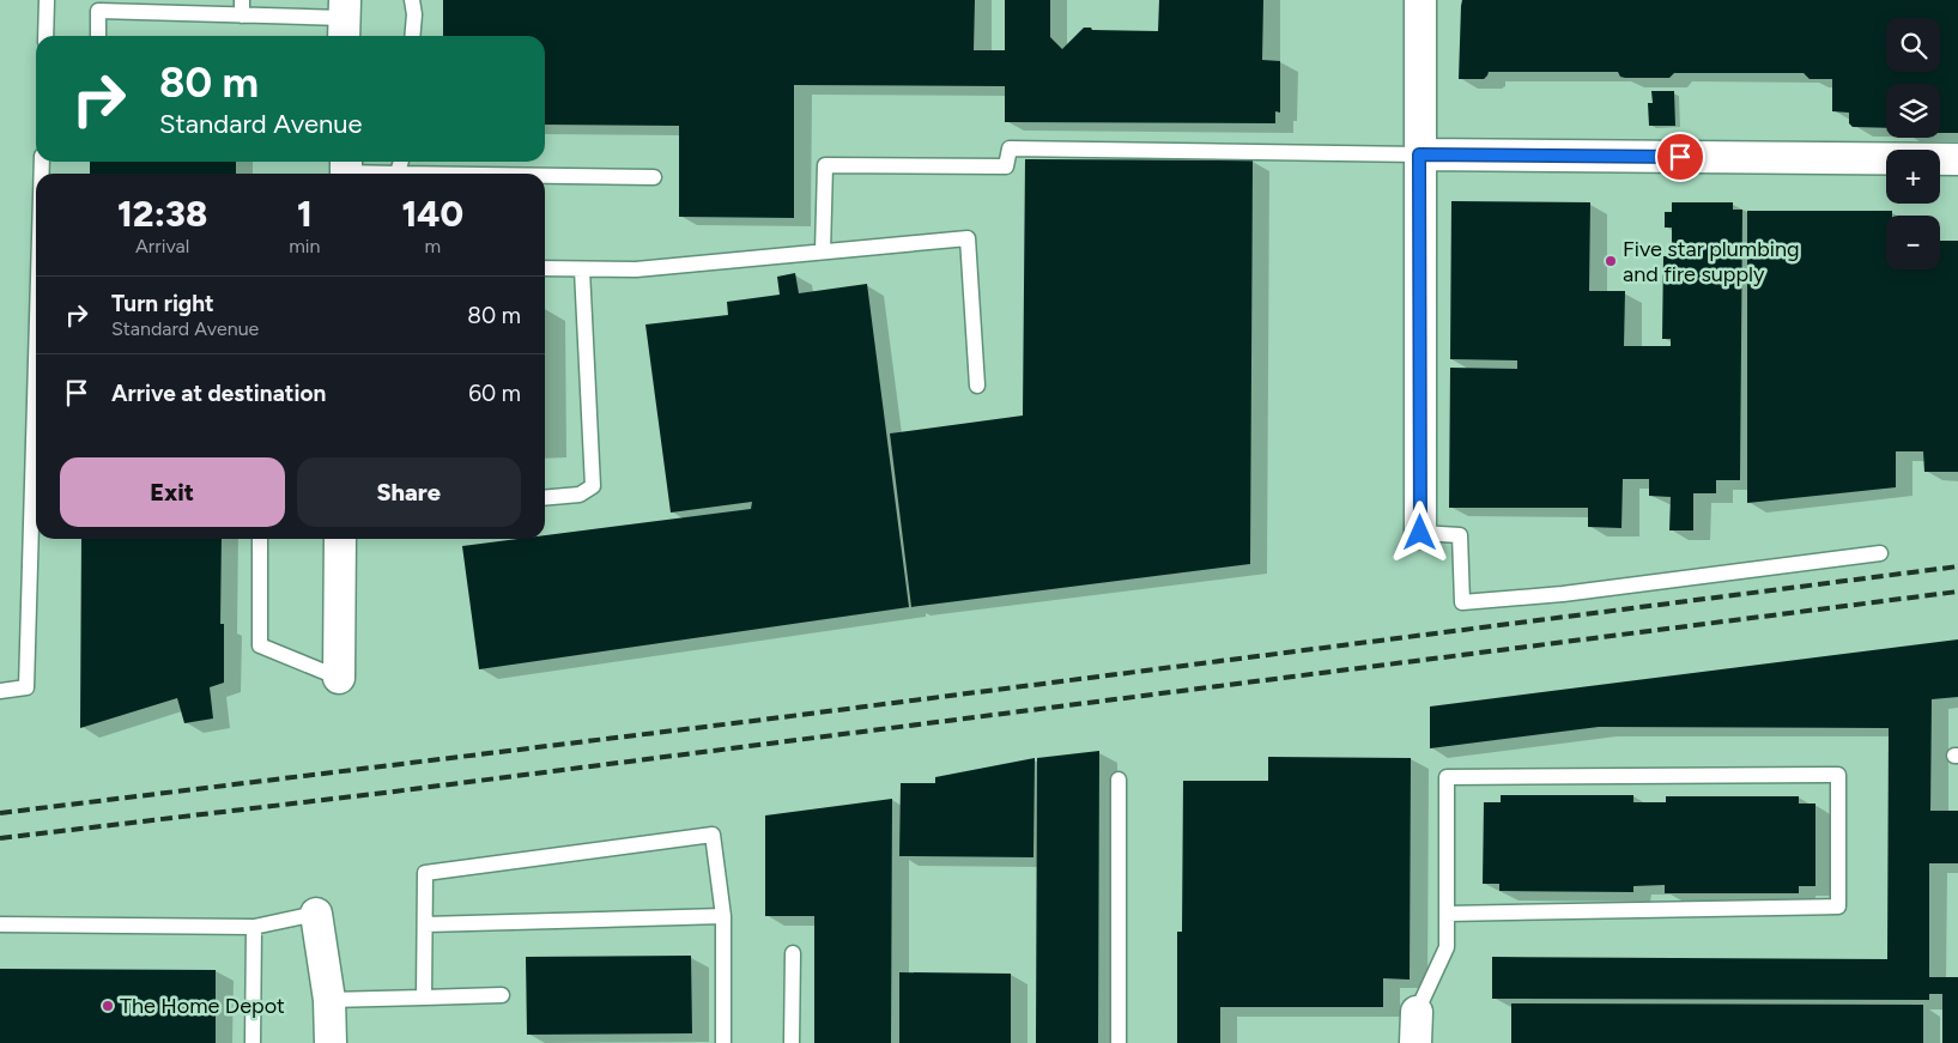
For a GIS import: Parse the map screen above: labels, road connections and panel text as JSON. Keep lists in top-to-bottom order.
{
  "places": ["Five star plumbing and fire supply", "The Home Depot"],
  "page": {
    "map_buttons": ["+", "−"],
    "turn": ["80 m", "Standard Avenue"],
    "eta": [
      "12:38",
      "Arrival",
      "1",
      "min",
      "140",
      "m"
    ],
    "list": [
      {
        "name": "Turn right",
        "note": "Standard Avenue",
        "value": "80 m"
      },
      {
        "name": "Arrive at destination",
        "value": "60 m"
      }
    ],
    "buttons": ["Exit", "Share"]
  }
}
